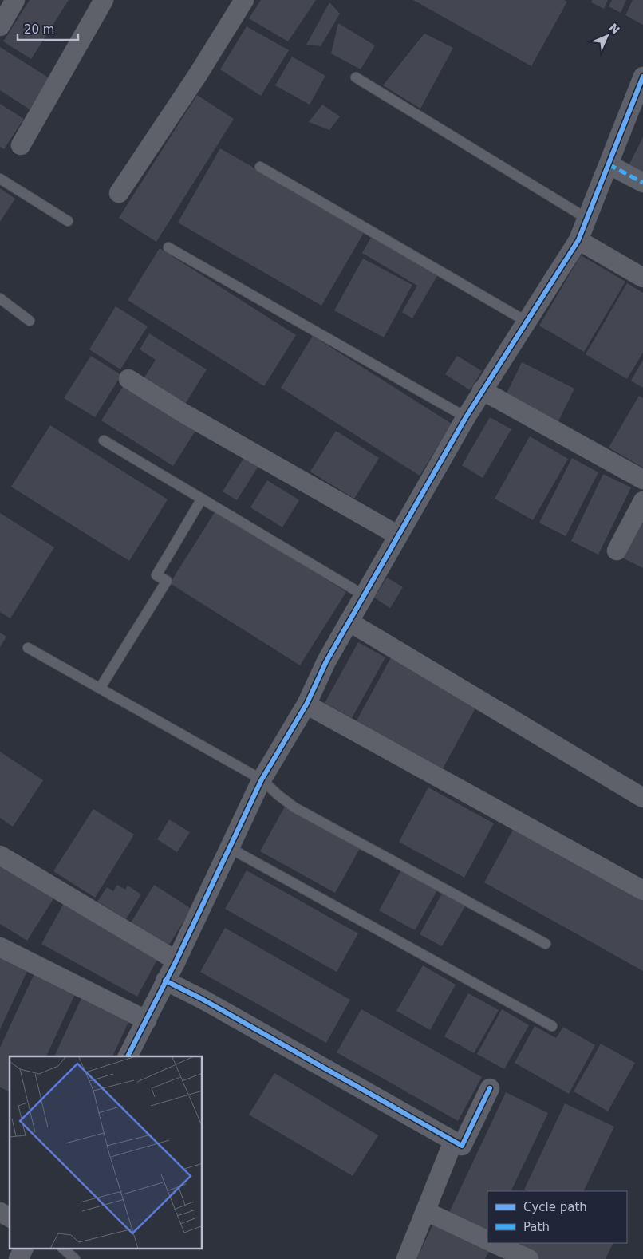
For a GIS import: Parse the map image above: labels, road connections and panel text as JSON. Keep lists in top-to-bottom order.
{
  "legend": ["Cycle path", "Path"],
  "scale_bar": "20 m",
  "north": "top right"
}
